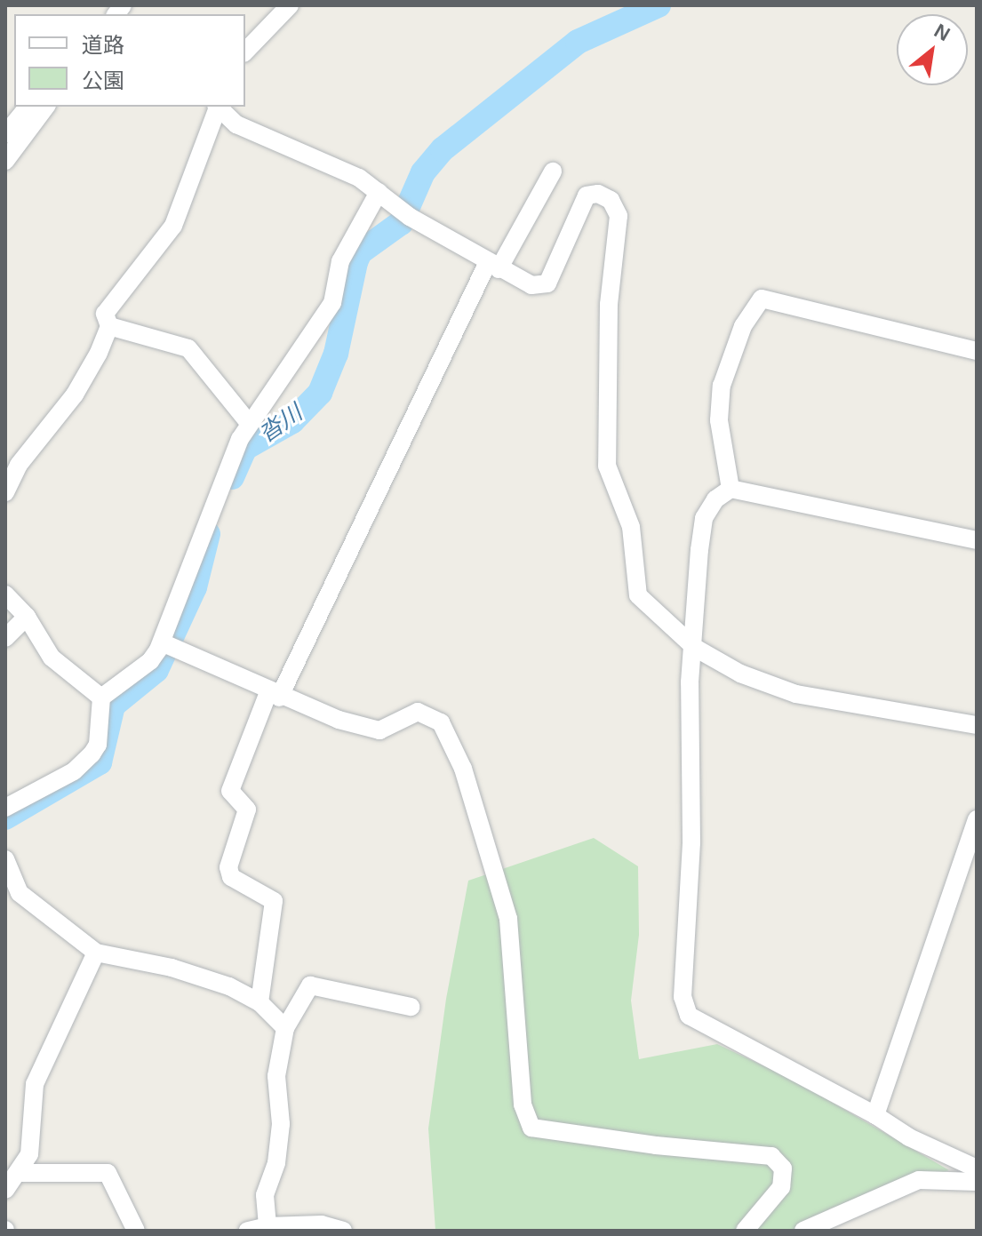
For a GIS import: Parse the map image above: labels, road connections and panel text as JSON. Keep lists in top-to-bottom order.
{
  "water": ["沓川"],
  "legend": ["道路", "公園"],
  "north": "top right"
}
